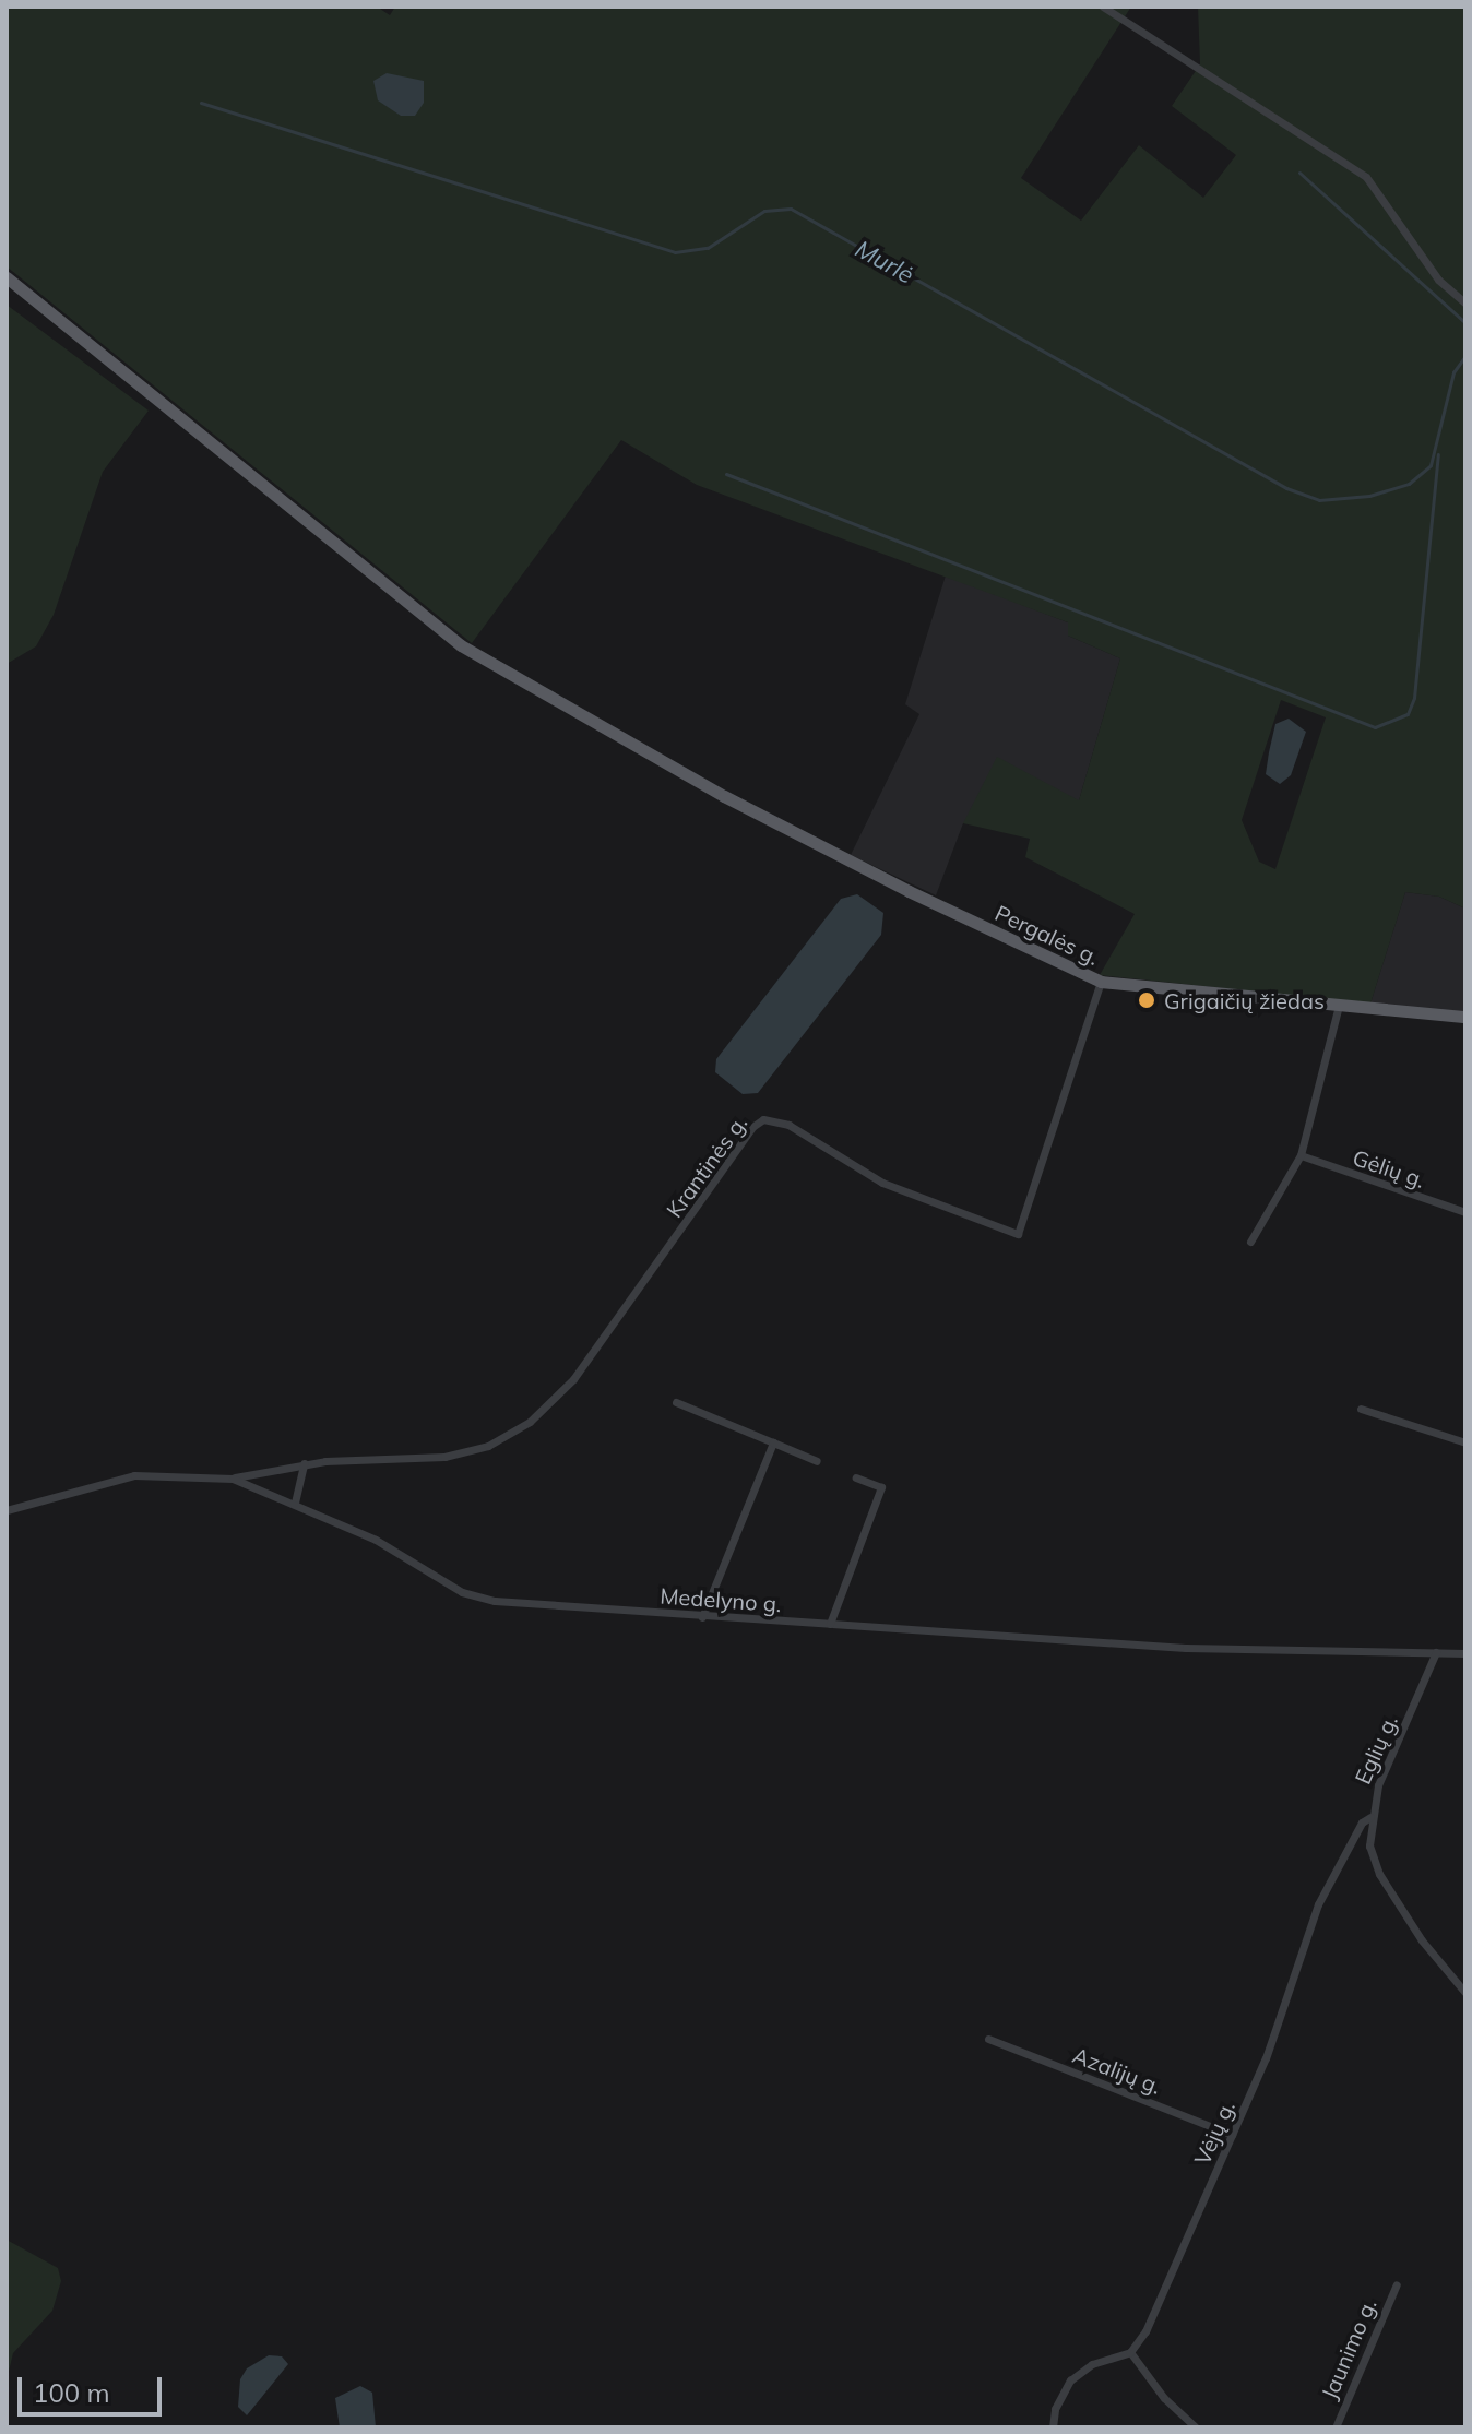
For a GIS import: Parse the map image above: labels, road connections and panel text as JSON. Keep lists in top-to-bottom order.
{
  "streets": {
    "main road": ["Pergalės g."],
    "street": [
      "Krantinės g.",
      "Gėlių g.",
      "Medelyno g.",
      "Eglių g.",
      "Azalijų g.",
      "Vėjų g.",
      "Jaunimo g."
    ]
  },
  "crossings": [
    ["Pergalės g.", "Krantinės g."],
    ["Krantinės g.", "Medelyno g."],
    ["Medelyno g.", "Eglių g."],
    ["Eglių g.", "Vėjų g."],
    ["Azalijų g.", "Vėjų g."]
  ],
  "water": ["Murlė"],
  "places": ["Grigaičių žiedas"],
  "scale_bar": "100 m"
}
